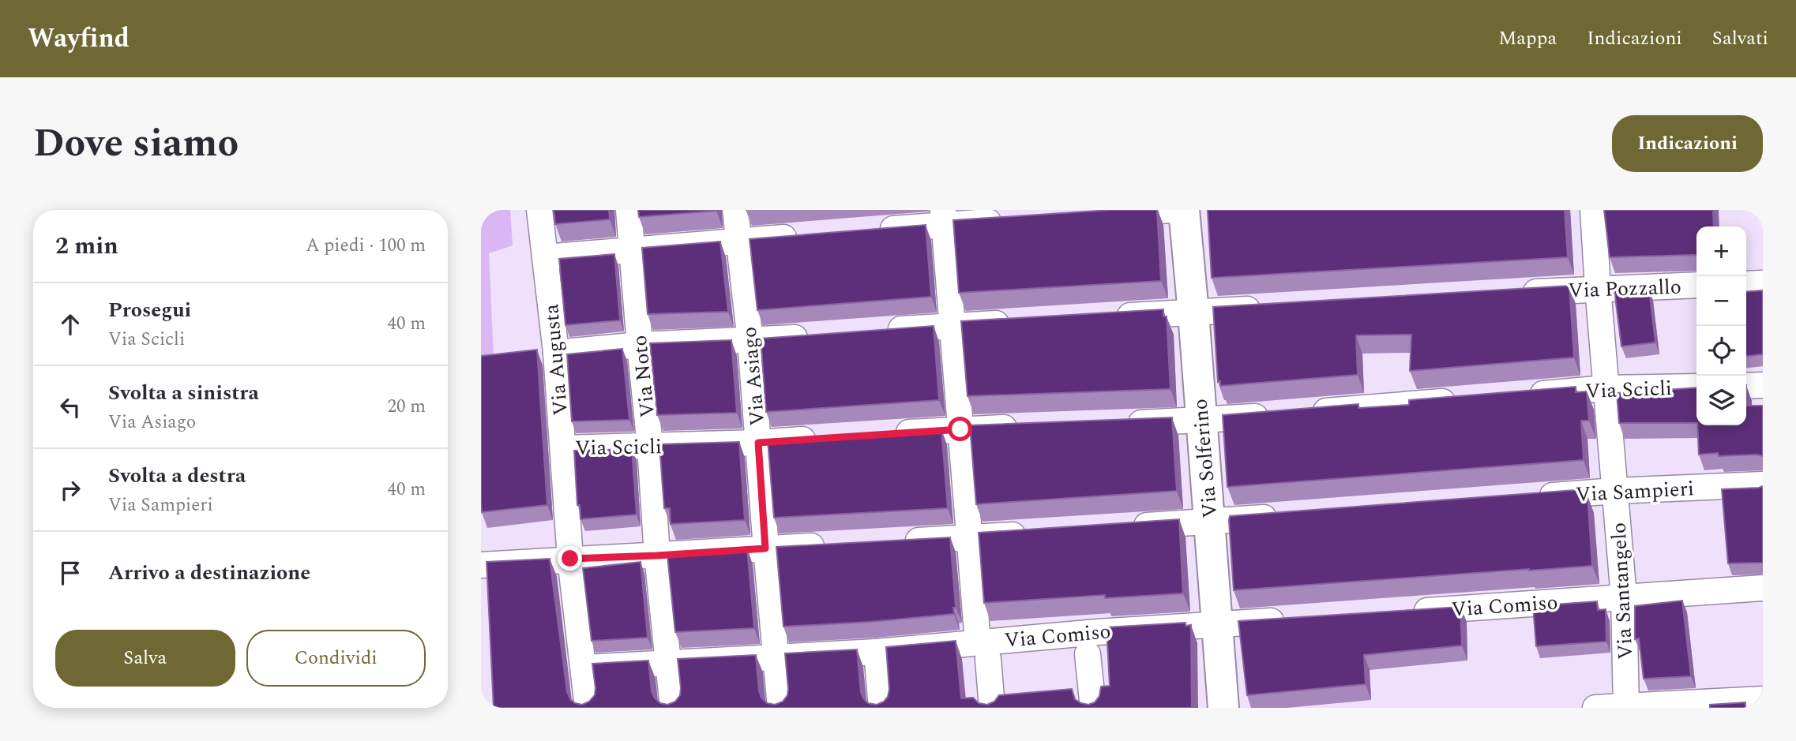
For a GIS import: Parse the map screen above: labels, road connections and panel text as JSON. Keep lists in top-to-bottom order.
{
  "streets": {
    "street": [
      "Via Pozzallo",
      "Via Augusta",
      "Via Noto",
      "Via Asiago",
      "Via Scicli",
      "Via Solferino",
      "Via Sampieri",
      "Via Santangelo",
      "Via Comiso"
    ]
  },
  "crossings": [
    ["Via Pozzallo", "Via Santangelo"],
    ["Via Augusta", "Via Scicli"],
    ["Via Augusta", "Via Comiso"],
    ["Via Noto", "Via Scicli"],
    ["Via Noto", "Via Comiso"],
    ["Via Asiago", "Via Scicli"],
    ["Via Asiago", "Via Comiso"],
    ["Via Scicli", "Via Santangelo"],
    ["Via Solferino", "Via Comiso"],
    ["Via Sampieri", "Via Santangelo"],
    ["Via Santangelo", "Via Comiso"]
  ],
  "page": {
    "header": "Wayfind",
    "nav": ["Mappa", "Indicazioni", "Salvati"],
    "title": "Dove siamo",
    "buttons": [
      "Indicazioni",
      ["Salva", "Condividi"]
    ],
    "heading": ["2 min", "A piedi · 100 m"],
    "map_buttons": ["+", "−"],
    "list": [
      ["Prosegui", "Via Scicli", "40 m"],
      ["Svolta a sinistra", "Via Asiago", "20 m"],
      ["Svolta a destra", "Via Sampieri", "40 m"],
      "Arrivo a destinazione"
    ]
  }
}
